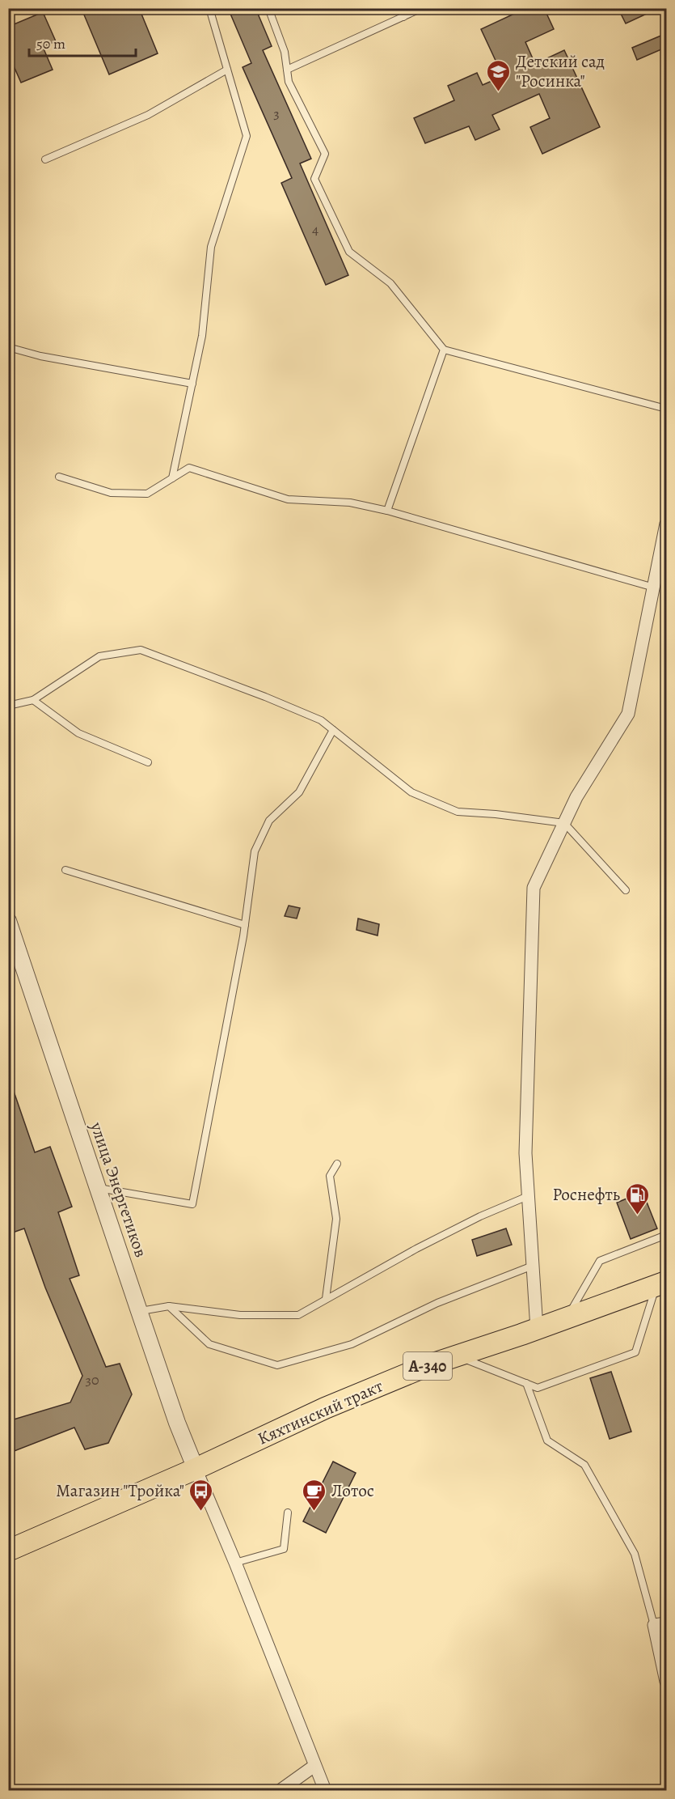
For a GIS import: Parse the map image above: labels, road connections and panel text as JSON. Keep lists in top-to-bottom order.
{
  "streets": {
    "highway": ["А-340", "Кяхтинский тракт"],
    "street": ["улица Энергетиков"]
  },
  "crossings": [
    ["улица Энергетиков", "Кяхтинский тракт"]
  ],
  "places": {
    "school or university": ["Детский сад \"Росинка\""],
    "fuel station": ["Роснефть"],
    "bus stop": ["Магазин \"Тройка\""],
    "cafe": ["Лотос"]
  },
  "house_numbers": ["3", "4", "30"],
  "scale_bar": "50 m"
}
